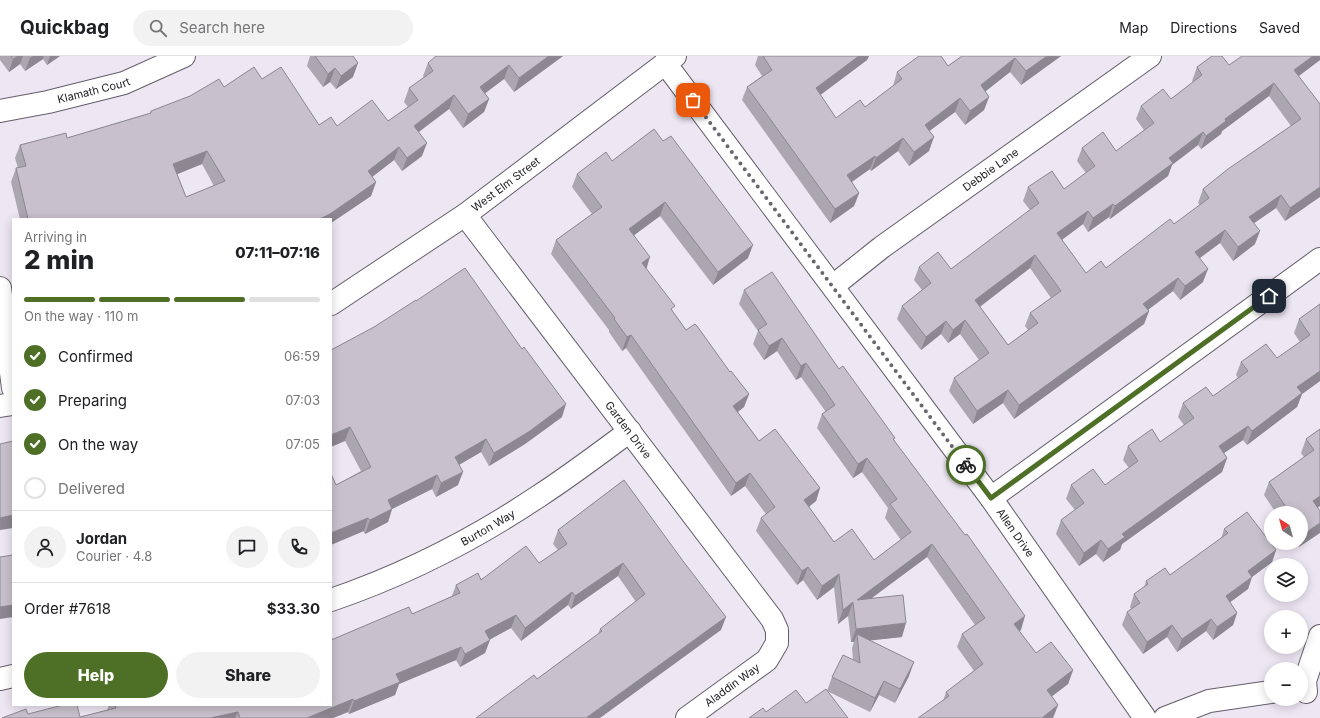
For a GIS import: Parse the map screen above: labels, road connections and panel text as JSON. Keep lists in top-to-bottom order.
{
  "streets": {
    "street": [
      "Klamath Court",
      "Debbie Lane",
      "West Elm Street",
      "Garden Drive",
      "Burton Way",
      "Allen Drive",
      "Aladdin Way"
    ]
  },
  "crossings": [
    ["Debbie Lane", "Allen Drive"],
    ["West Elm Street", "Garden Drive"],
    ["West Elm Street", "Allen Drive"],
    ["Garden Drive", "Burton Way"],
    ["Garden Drive", "Aladdin Way"]
  ],
  "north": "top left",
  "page": {
    "header": "Quickbag",
    "search": "Search here",
    "nav": ["Map", "Directions", "Saved"],
    "heading": ["2 min", "Arriving in", "07:11–07:16"],
    "panel": [
      "Jordan",
      "Courier · 4.8",
      "Order #7618",
      "$33.30"
    ],
    "bar": "On the way · 110 m",
    "list": [
      ["Confirmed", "06:59"],
      ["Preparing", "07:03"],
      ["On the way", "07:05"],
      "Delivered"
    ],
    "map_buttons": ["+", "−"],
    "buttons": ["Help", "Share"]
  }
}
